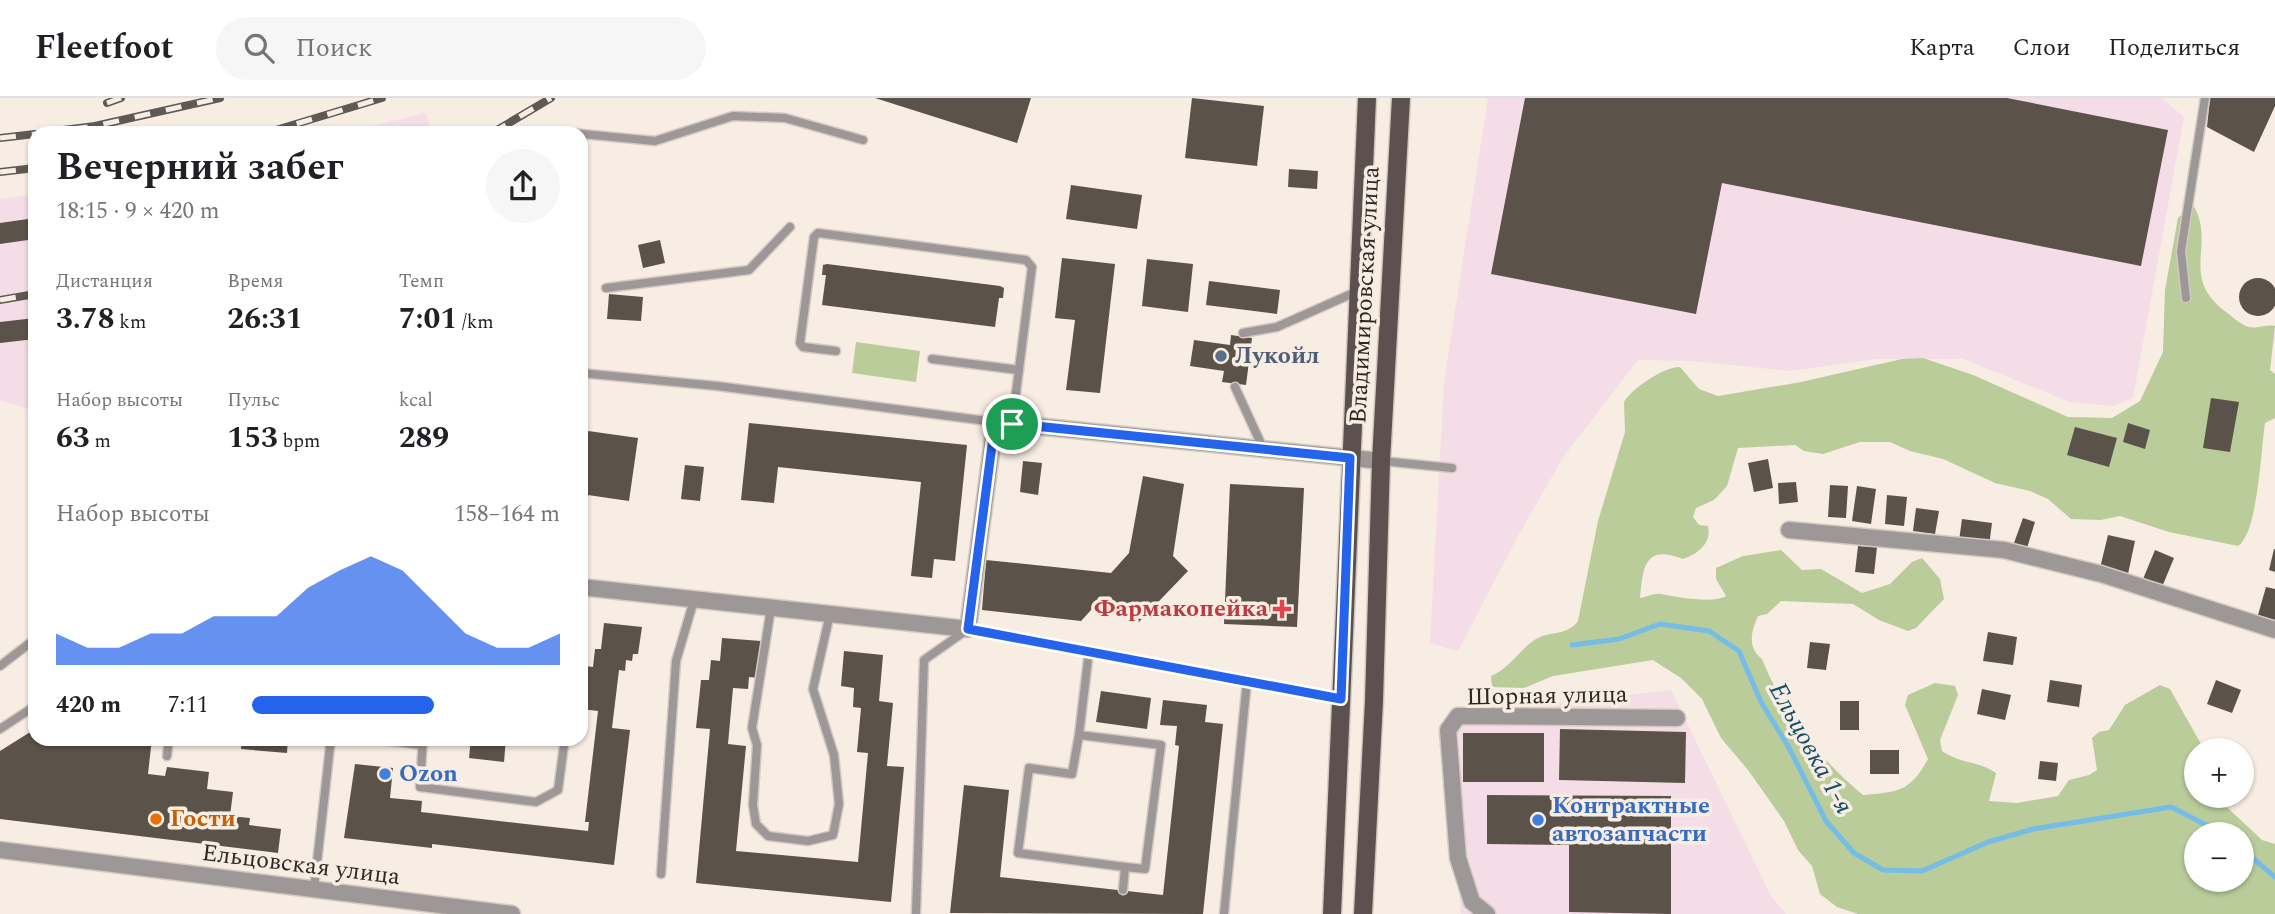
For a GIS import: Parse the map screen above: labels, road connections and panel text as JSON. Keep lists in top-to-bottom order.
{
  "streets": {
    "main road": ["Владимировская улица"],
    "street": ["Шорная улица", "Ельцовская улица"]
  },
  "water": ["Ельцовка 1-я"],
  "places": {
    "other": [
      "Лукойл",
      "Ozon",
      "Гости",
      "Контрактные автозапчасти"
    ],
    "health": ["Фармакопейка"]
  },
  "page": {
    "header": "Fleetfoot",
    "search": "Поиск",
    "nav": ["Карта", "Слои", "Поделиться"],
    "heading": ["Вечерний забег", "18:15 · 9 × 420 m"],
    "stats": [
      ["Дистанция", "3.78 km"],
      ["Время", "26:31"],
      ["Темп", "7:01 /km"],
      ["Набор высоты", "63 m"],
      ["Пульс", "153 bpm"],
      ["kcal", "289"]
    ],
    "chart": ["Набор высоты", "158–164 m"],
    "list": [
      {
        "name": "420 m",
        "note": "7:11"
      }
    ],
    "map_buttons": ["+", "−"]
  }
}
